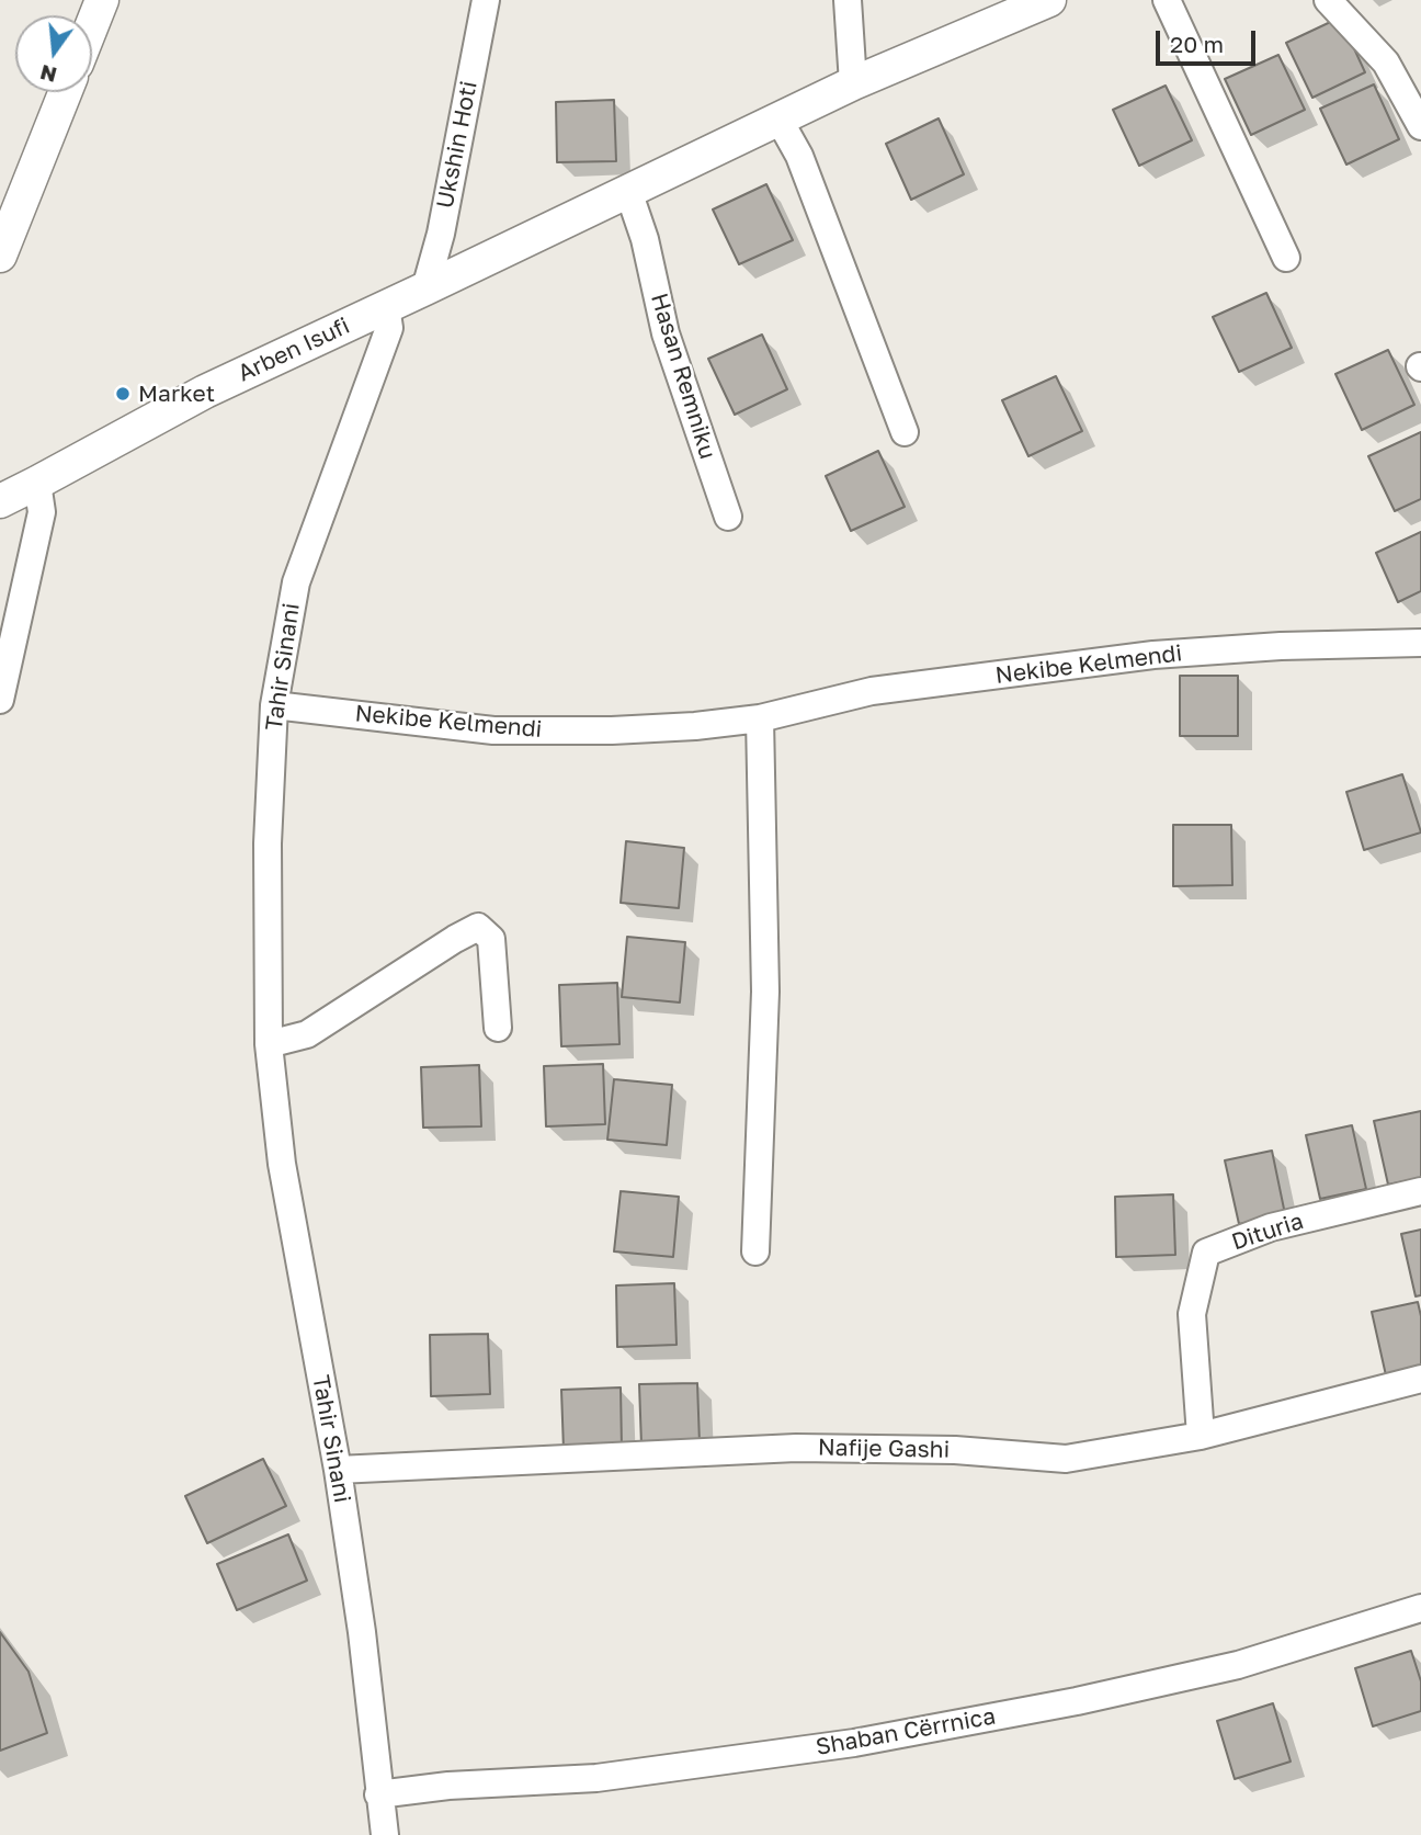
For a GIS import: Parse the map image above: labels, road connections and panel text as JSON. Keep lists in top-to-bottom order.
{
  "streets": {
    "street": [
      "Ukshin Hoti",
      "Arben Isufi",
      "Hasan Remniku",
      "Nekibe Kelmendi",
      "Tahir Sinani",
      "Dituria",
      "Nafije Gashi",
      "Shaban Cërrnica"
    ]
  },
  "crossings": [
    ["Ukshin Hoti", "Arben Isufi"],
    ["Arben Isufi", "Tahir Sinani"],
    ["Nekibe Kelmendi", "Tahir Sinani"],
    ["Tahir Sinani", "Nafije Gashi"],
    ["Tahir Sinani", "Shaban Cërrnica"],
    ["Dituria", "Nafije Gashi"]
  ],
  "places": ["Market"],
  "scale_bar": "20 m",
  "north": "bottom"
}
